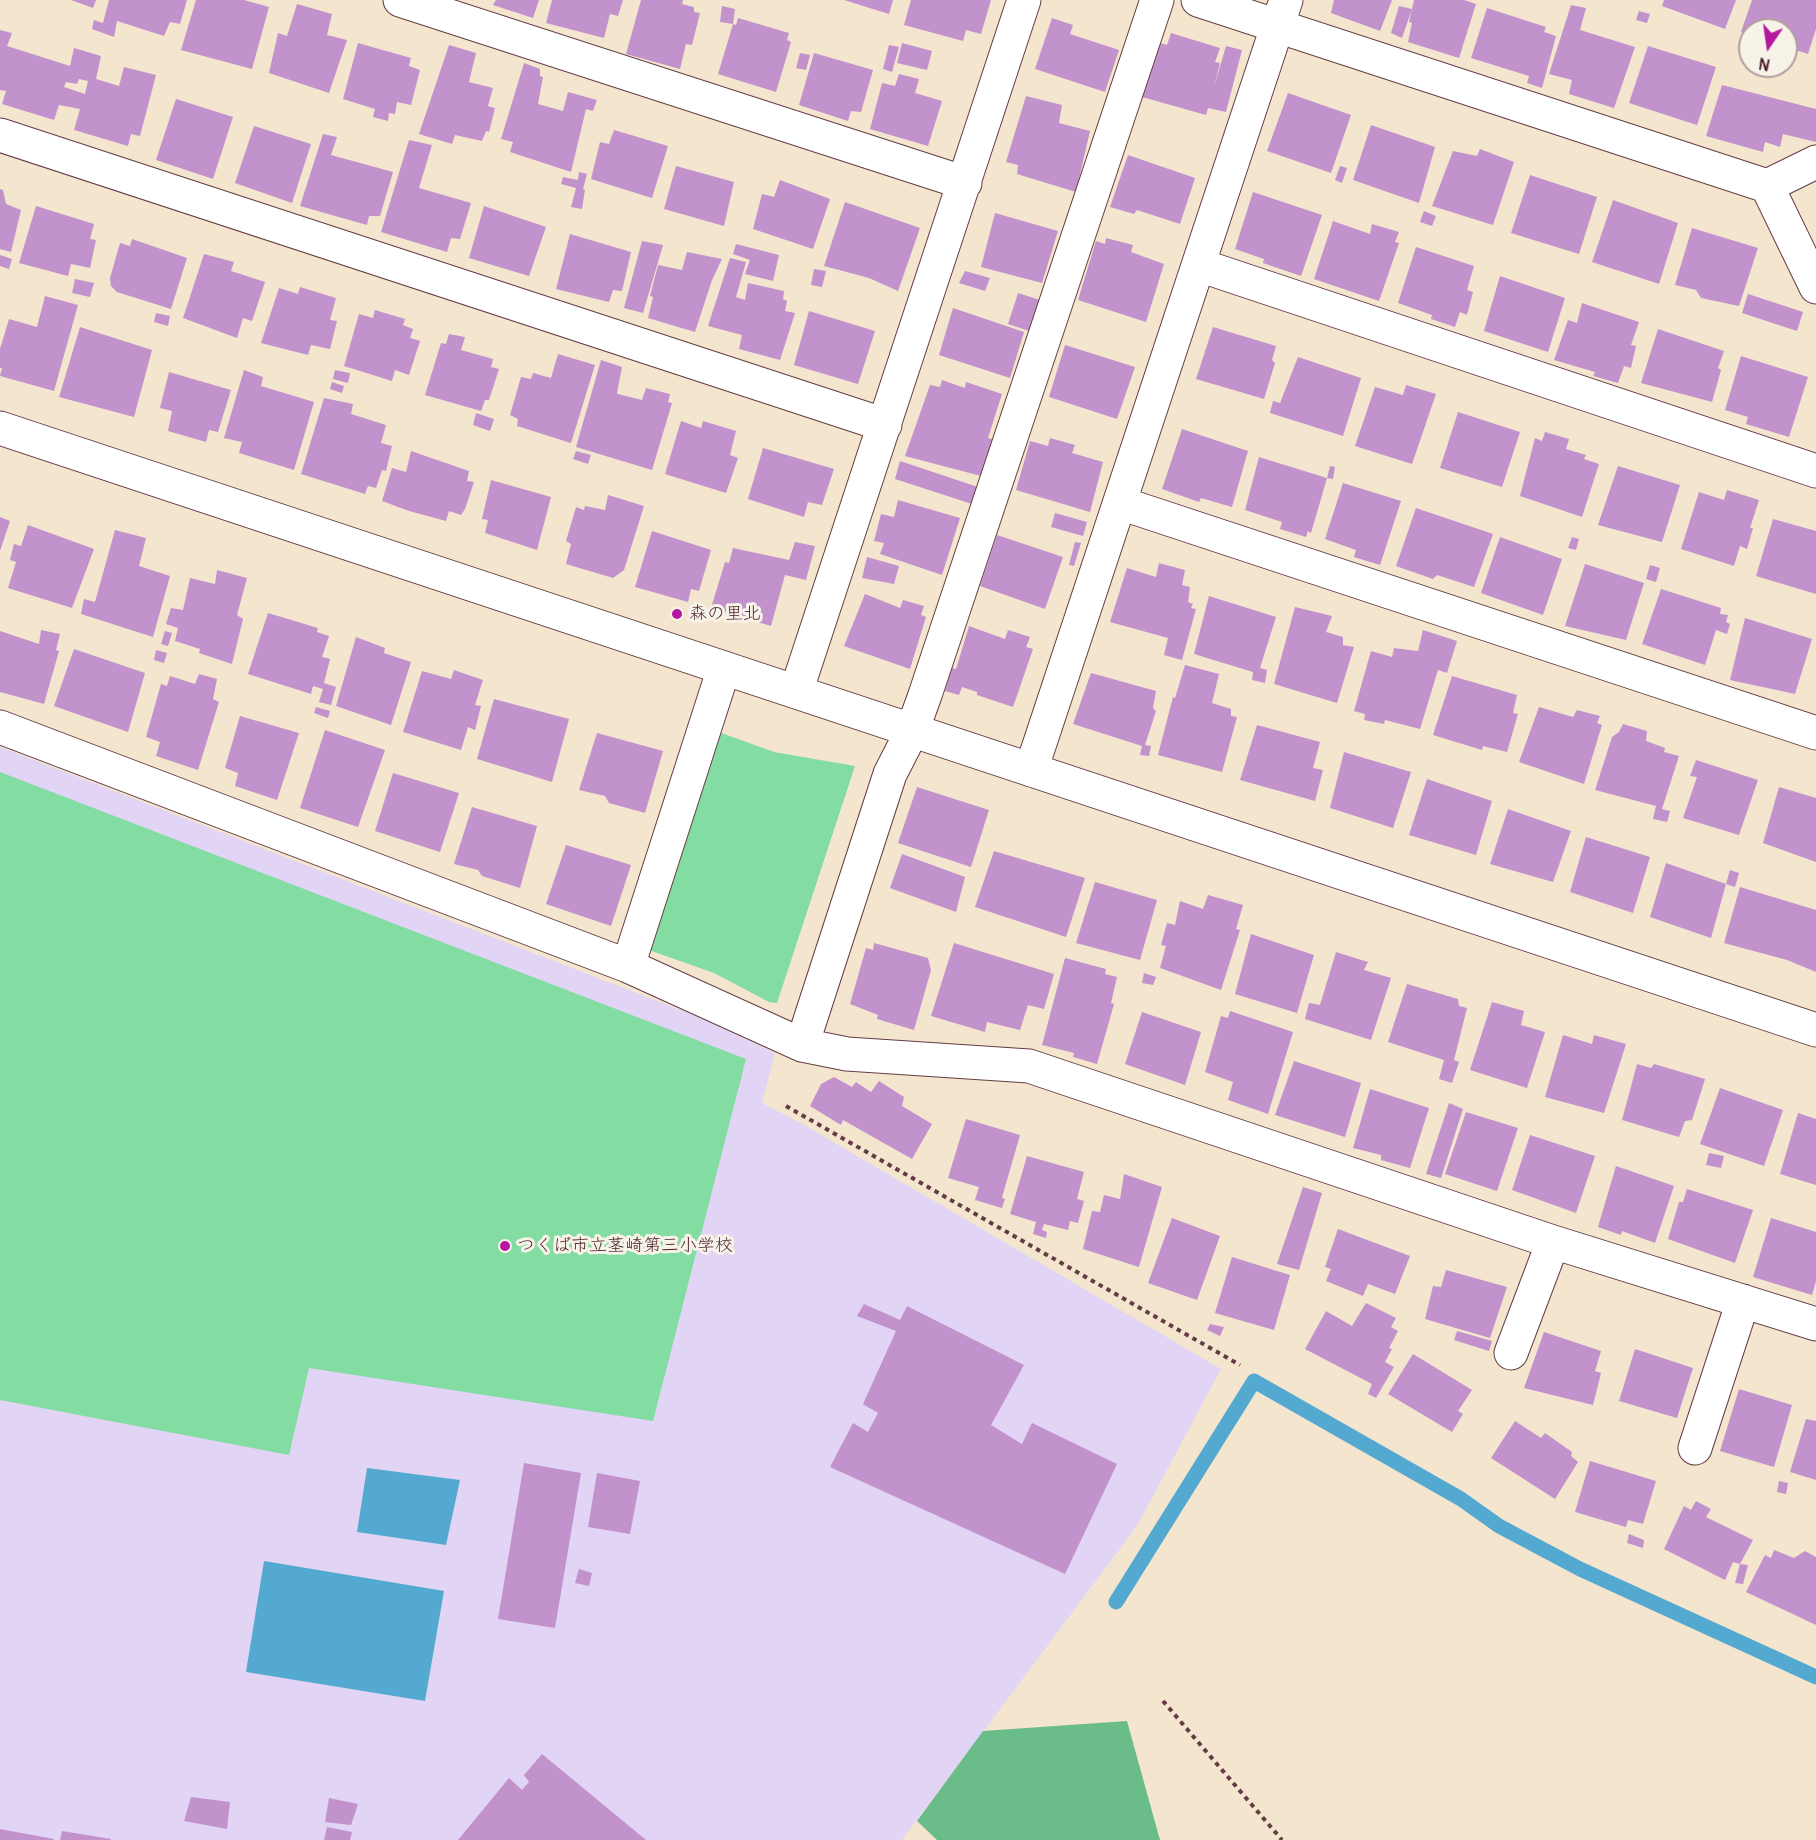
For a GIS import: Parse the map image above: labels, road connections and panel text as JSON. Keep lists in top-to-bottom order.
{
  "places": ["森の里北", "つくば市立茎崎第三小学校"],
  "north": "bottom"
}
